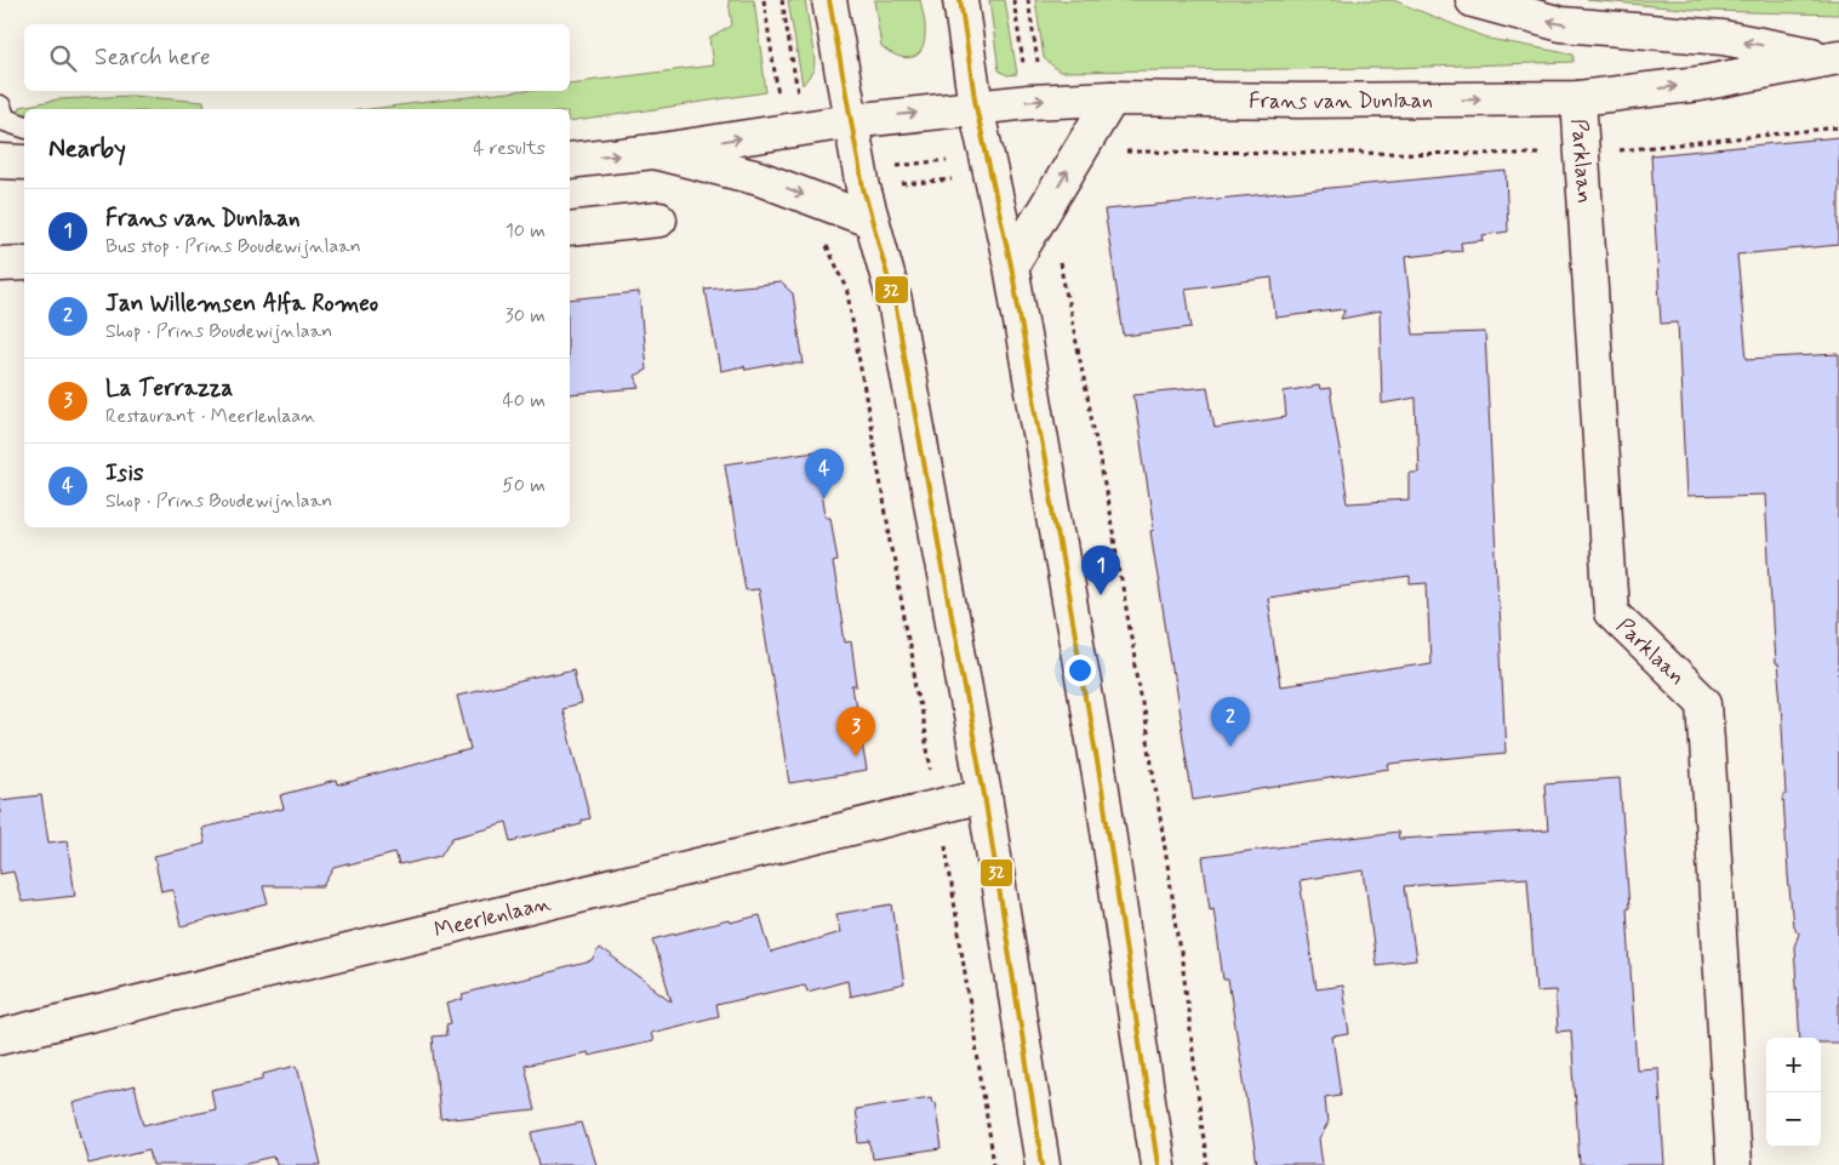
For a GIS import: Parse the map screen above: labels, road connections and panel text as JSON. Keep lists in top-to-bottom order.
{
  "streets": {
    "main road": ["Frans van Dunlaan", "Parklaan", "Meerlenlaan"]
  },
  "crossings": [
    ["Frans van Dunlaan", "Parklaan"]
  ],
  "lines": ["transit line 32"],
  "page": {
    "search": "Search here",
    "heading": ["Nearby", "4 results"],
    "list": [
      {
        "mark": "1",
        "name": "Frans van Dunlaan",
        "note": "Bus stop · Prins Boudewijnlaan",
        "value": "10 m"
      },
      {
        "mark": "2",
        "name": "Jan Willemsen Alfa Romeo",
        "note": "Shop · Prins Boudewijnlaan",
        "value": "30 m"
      },
      {
        "mark": "3",
        "name": "La Terrazza",
        "note": "Restaurant · Meerlenlaan",
        "value": "40 m"
      },
      {
        "mark": "4",
        "name": "Isis",
        "note": "Shop · Prins Boudewijnlaan",
        "value": "50 m"
      }
    ],
    "pins": [
      "4",
      "1",
      "2",
      "3"
    ],
    "map_buttons": ["+", "−"]
  }
}
